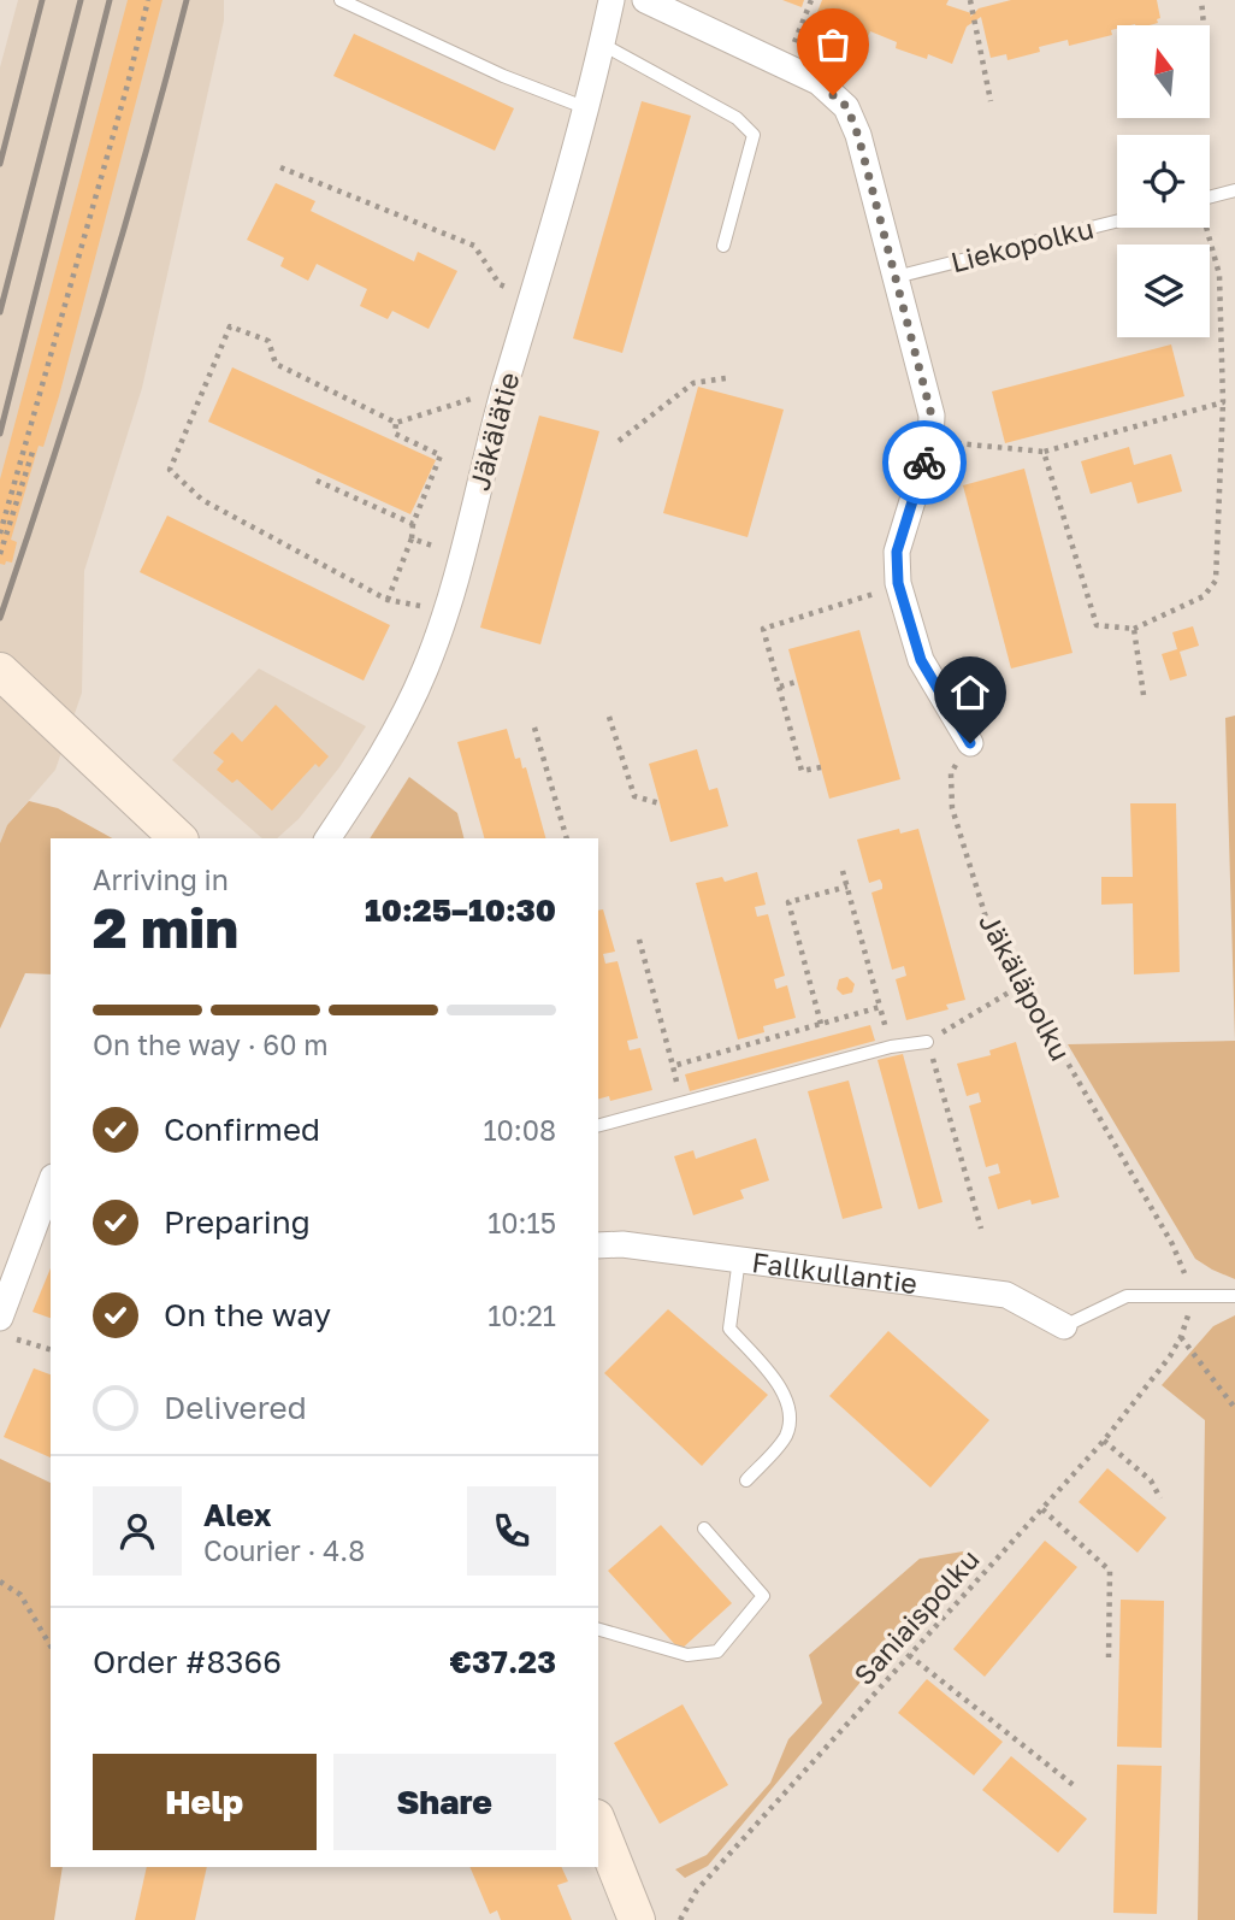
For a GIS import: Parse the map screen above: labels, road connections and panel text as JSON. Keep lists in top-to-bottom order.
{
  "streets": {
    "street": ["Jäkälätie", "Fallkullantie"],
    "lane": ["Liekopolku"],
    "path": ["Jäkäläpolku", "Saniaispolku"]
  },
  "north": "top",
  "page": {
    "heading": ["2 min", "Arriving in", "10:25–10:30"],
    "panel": [
      "Alex",
      "Courier · 4.8",
      "Order #8366",
      "€37.23"
    ],
    "bar": "On the way · 60 m",
    "list": [
      ["Confirmed", "10:08"],
      ["Preparing", "10:15"],
      ["On the way", "10:21"],
      "Delivered"
    ],
    "buttons": ["Help", "Share"]
  }
}
